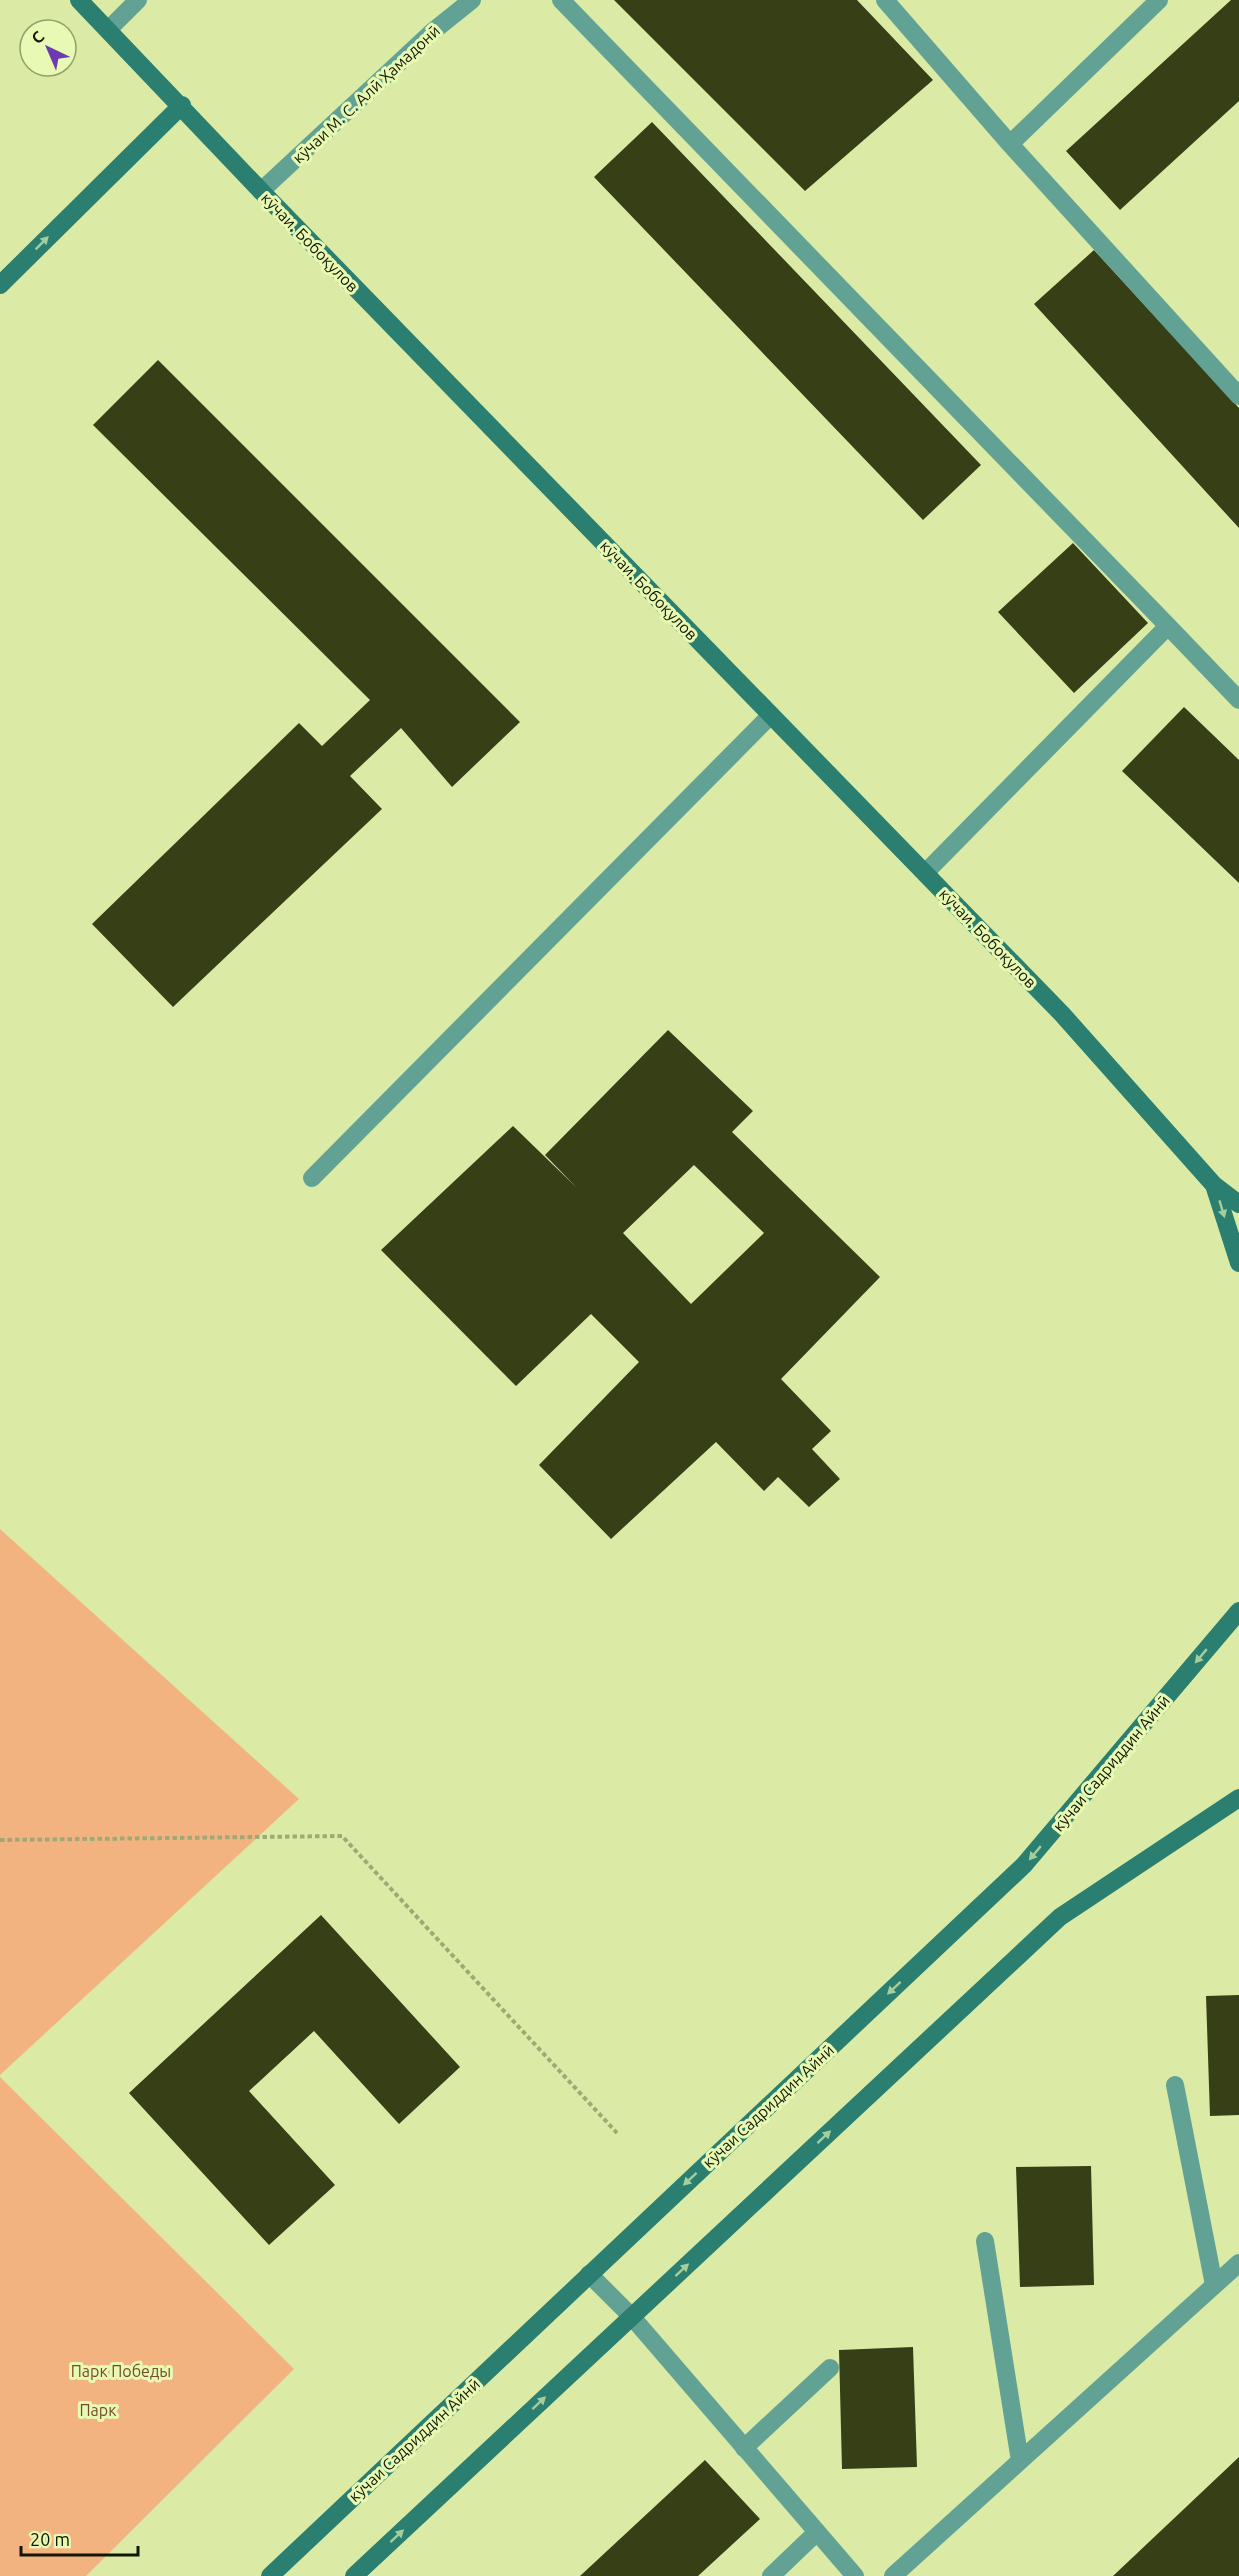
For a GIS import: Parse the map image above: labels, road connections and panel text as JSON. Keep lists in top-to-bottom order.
{
  "streets": {
    "street": ["кӯчаи М. С. Алӣ Ҳамадонӣ", "кӯчаи. Бобоқулов", "кӯчаи Садриддин Айнӣ"]
  },
  "crossings": [
    ["кӯчаи М. С. Алӣ Ҳамадонӣ", "кӯчаи. Бобоқулов"]
  ],
  "parks": ["Парк Победы", "Парк"],
  "scale_bar": "20 m",
  "north": "top left"
}
